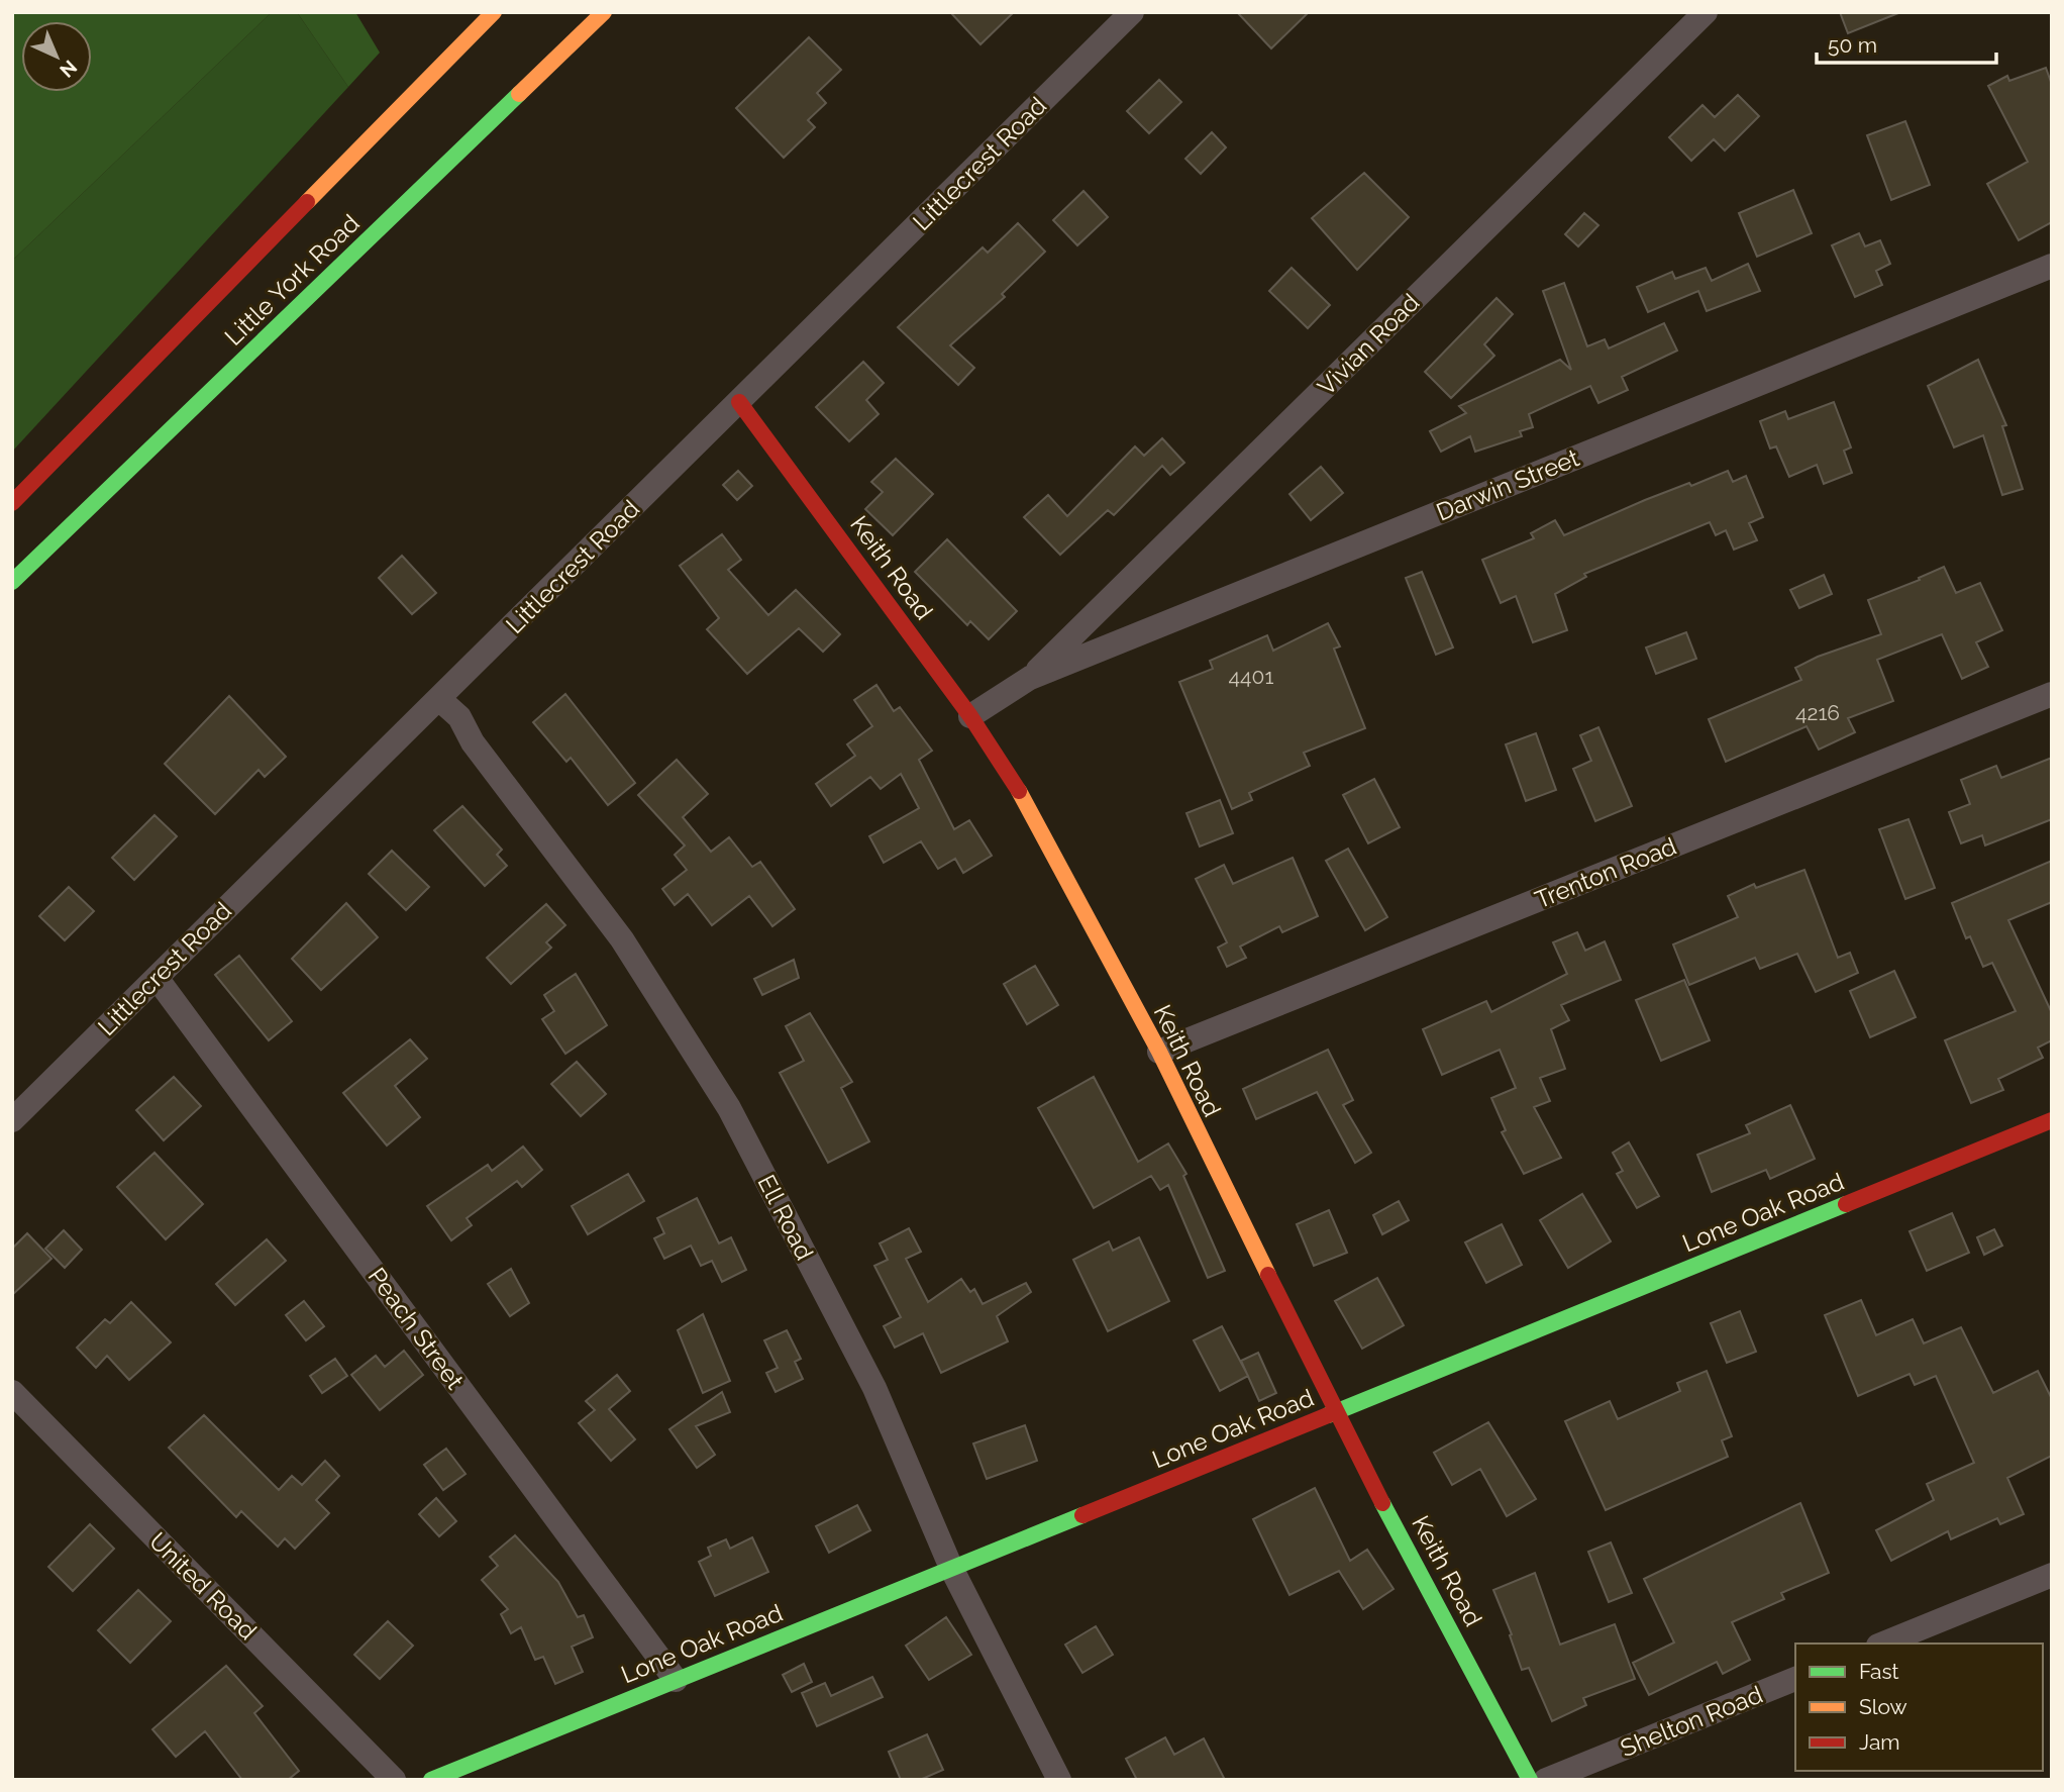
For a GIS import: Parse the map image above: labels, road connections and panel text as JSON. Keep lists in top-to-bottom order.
{
  "streets": {
    "street": [
      "Littlecrest Road",
      "Little York Road",
      "Vivian Road",
      "Darwin Street",
      "Keith Road",
      "Trenton Road",
      "Lone Oak Road",
      "Ell Road",
      "Peach Street",
      "United Road",
      "Shelton Road"
    ]
  },
  "crossings": [
    ["Littlecrest Road", "Keith Road"],
    ["Littlecrest Road", "Ell Road"],
    ["Littlecrest Road", "Peach Street"],
    ["Vivian Road", "Darwin Street"],
    ["Darwin Street", "Keith Road"],
    ["Keith Road", "Trenton Road"],
    ["Keith Road", "Lone Oak Road"],
    ["Lone Oak Road", "Ell Road"],
    ["Lone Oak Road", "Peach Street"]
  ],
  "house_numbers": ["4401", "4216"],
  "legend": ["Fast", "Slow", "Jam"],
  "scale_bar": "50 m",
  "north": "bottom right"
}
